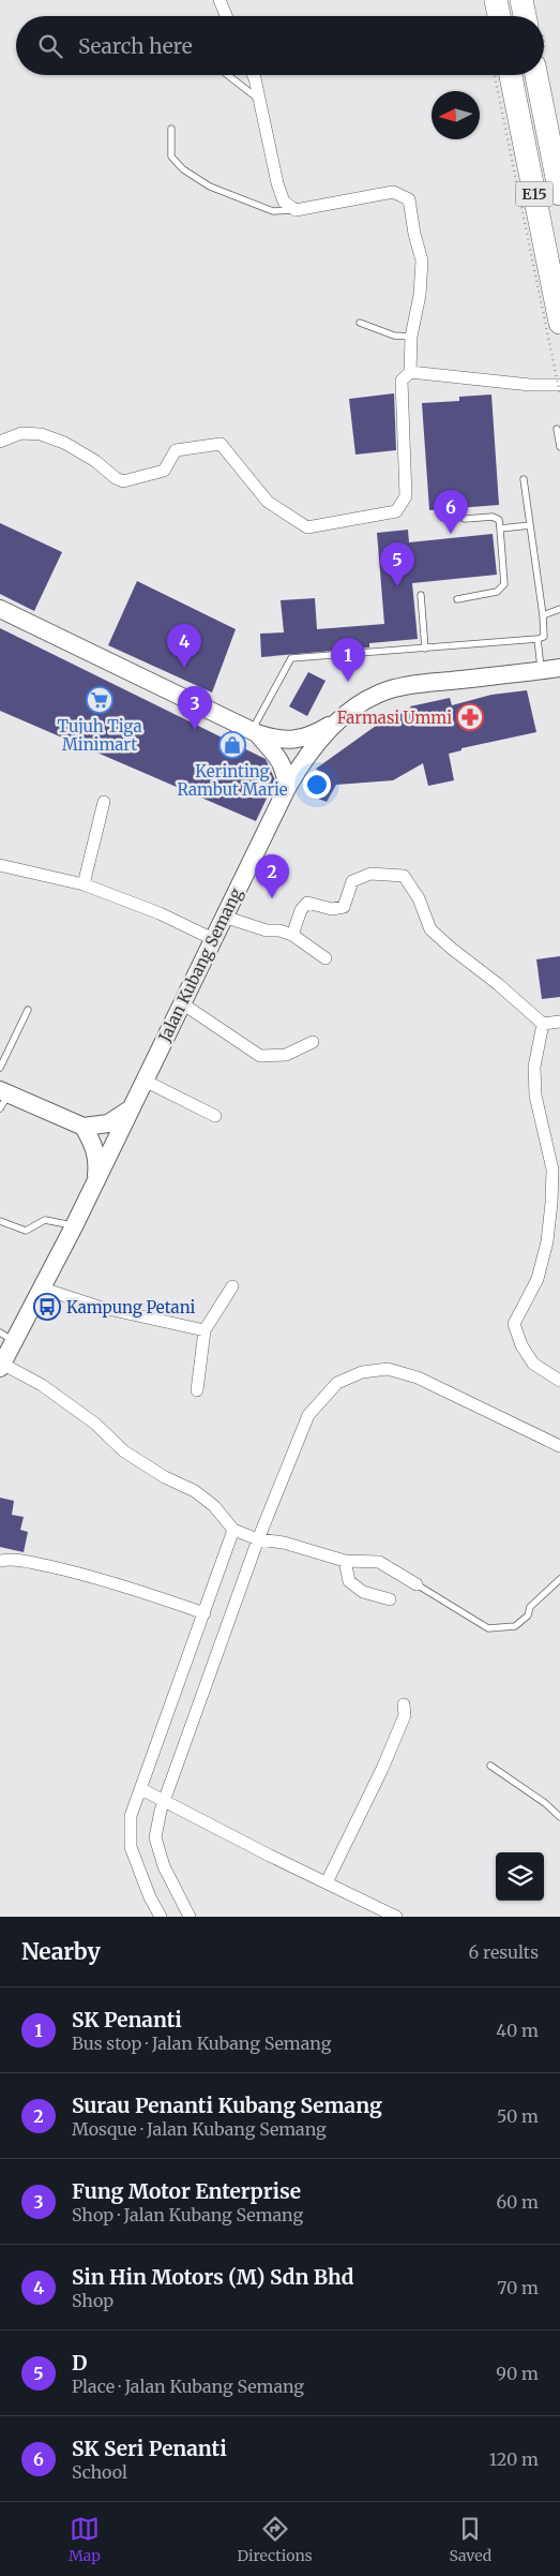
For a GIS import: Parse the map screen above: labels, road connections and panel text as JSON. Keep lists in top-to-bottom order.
{
  "streets": {
    "highway": ["E15"],
    "main road": ["Jalan Kubang Semang"]
  },
  "places": {
    "supermarket": ["Tujuh Tiga Minimart"],
    "pharmacy": ["Farmasi Ummi"],
    "shop": ["Kerinting Rambut Marie"],
    "bus stop": ["Kampung Petani"]
  },
  "north": "left",
  "page": {
    "search": "Search here",
    "pins": [
      "6",
      "5",
      "4",
      "1",
      "3",
      "2"
    ],
    "heading": ["Nearby", "6 results"],
    "list": [
      {
        "mark": "1",
        "name": "SK Penanti",
        "note": "Bus stop · Jalan Kubang Semang",
        "value": "40 m"
      },
      {
        "mark": "2",
        "name": "Surau Penanti Kubang Semang",
        "note": "Mosque · Jalan Kubang Semang",
        "value": "50 m"
      },
      {
        "mark": "3",
        "name": "Fung Motor Enterprise",
        "note": "Shop · Jalan Kubang Semang",
        "value": "60 m"
      },
      {
        "mark": "4",
        "name": "Sin Hin Motors (M) Sdn Bhd",
        "note": "Shop",
        "value": "70 m"
      },
      {
        "mark": "5",
        "name": "D",
        "note": "Place · Jalan Kubang Semang",
        "value": "90 m"
      },
      {
        "mark": "6",
        "name": "SK Seri Penanti",
        "note": "School",
        "value": "120 m"
      }
    ],
    "nav": ["Map", "Directions", "Saved"]
  }
}
